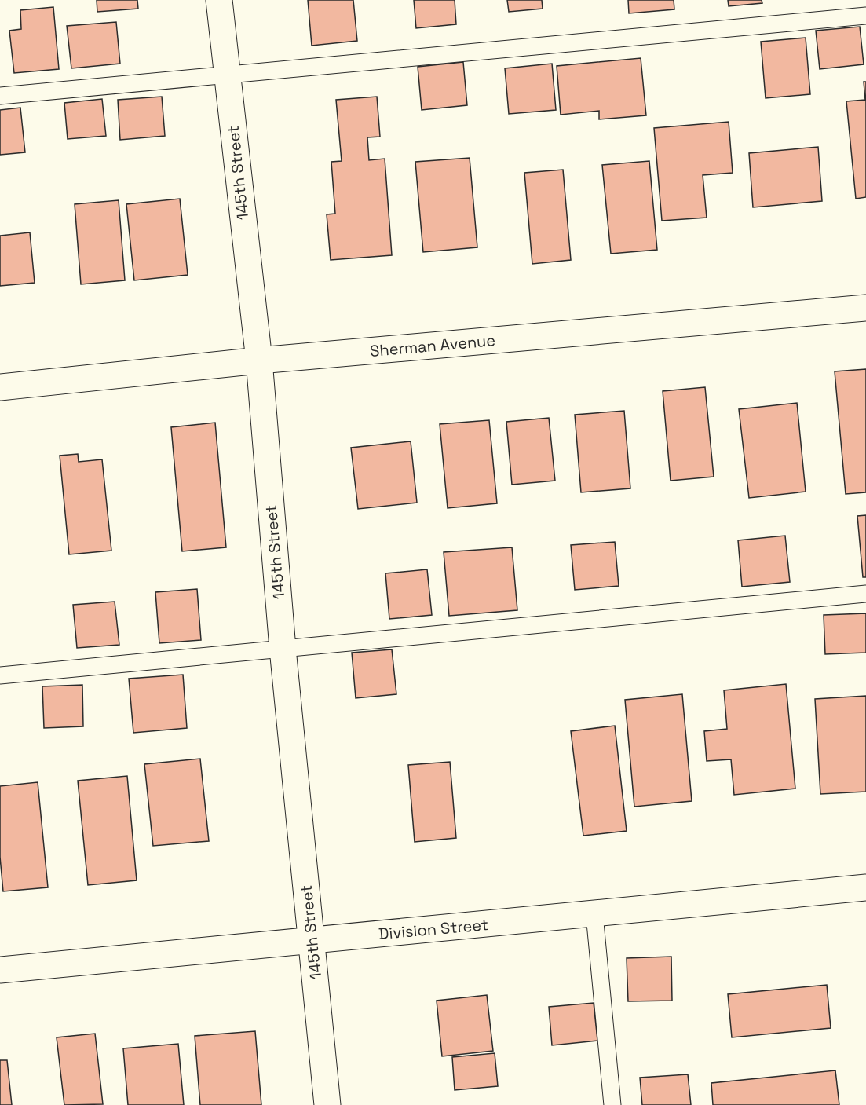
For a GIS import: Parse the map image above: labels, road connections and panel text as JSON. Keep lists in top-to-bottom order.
{
  "streets": {
    "street": ["145th Street", "Sherman Avenue", "Division Street"]
  },
  "crossings": [
    ["145th Street", "Sherman Avenue"],
    ["145th Street", "Division Street"]
  ]
}
